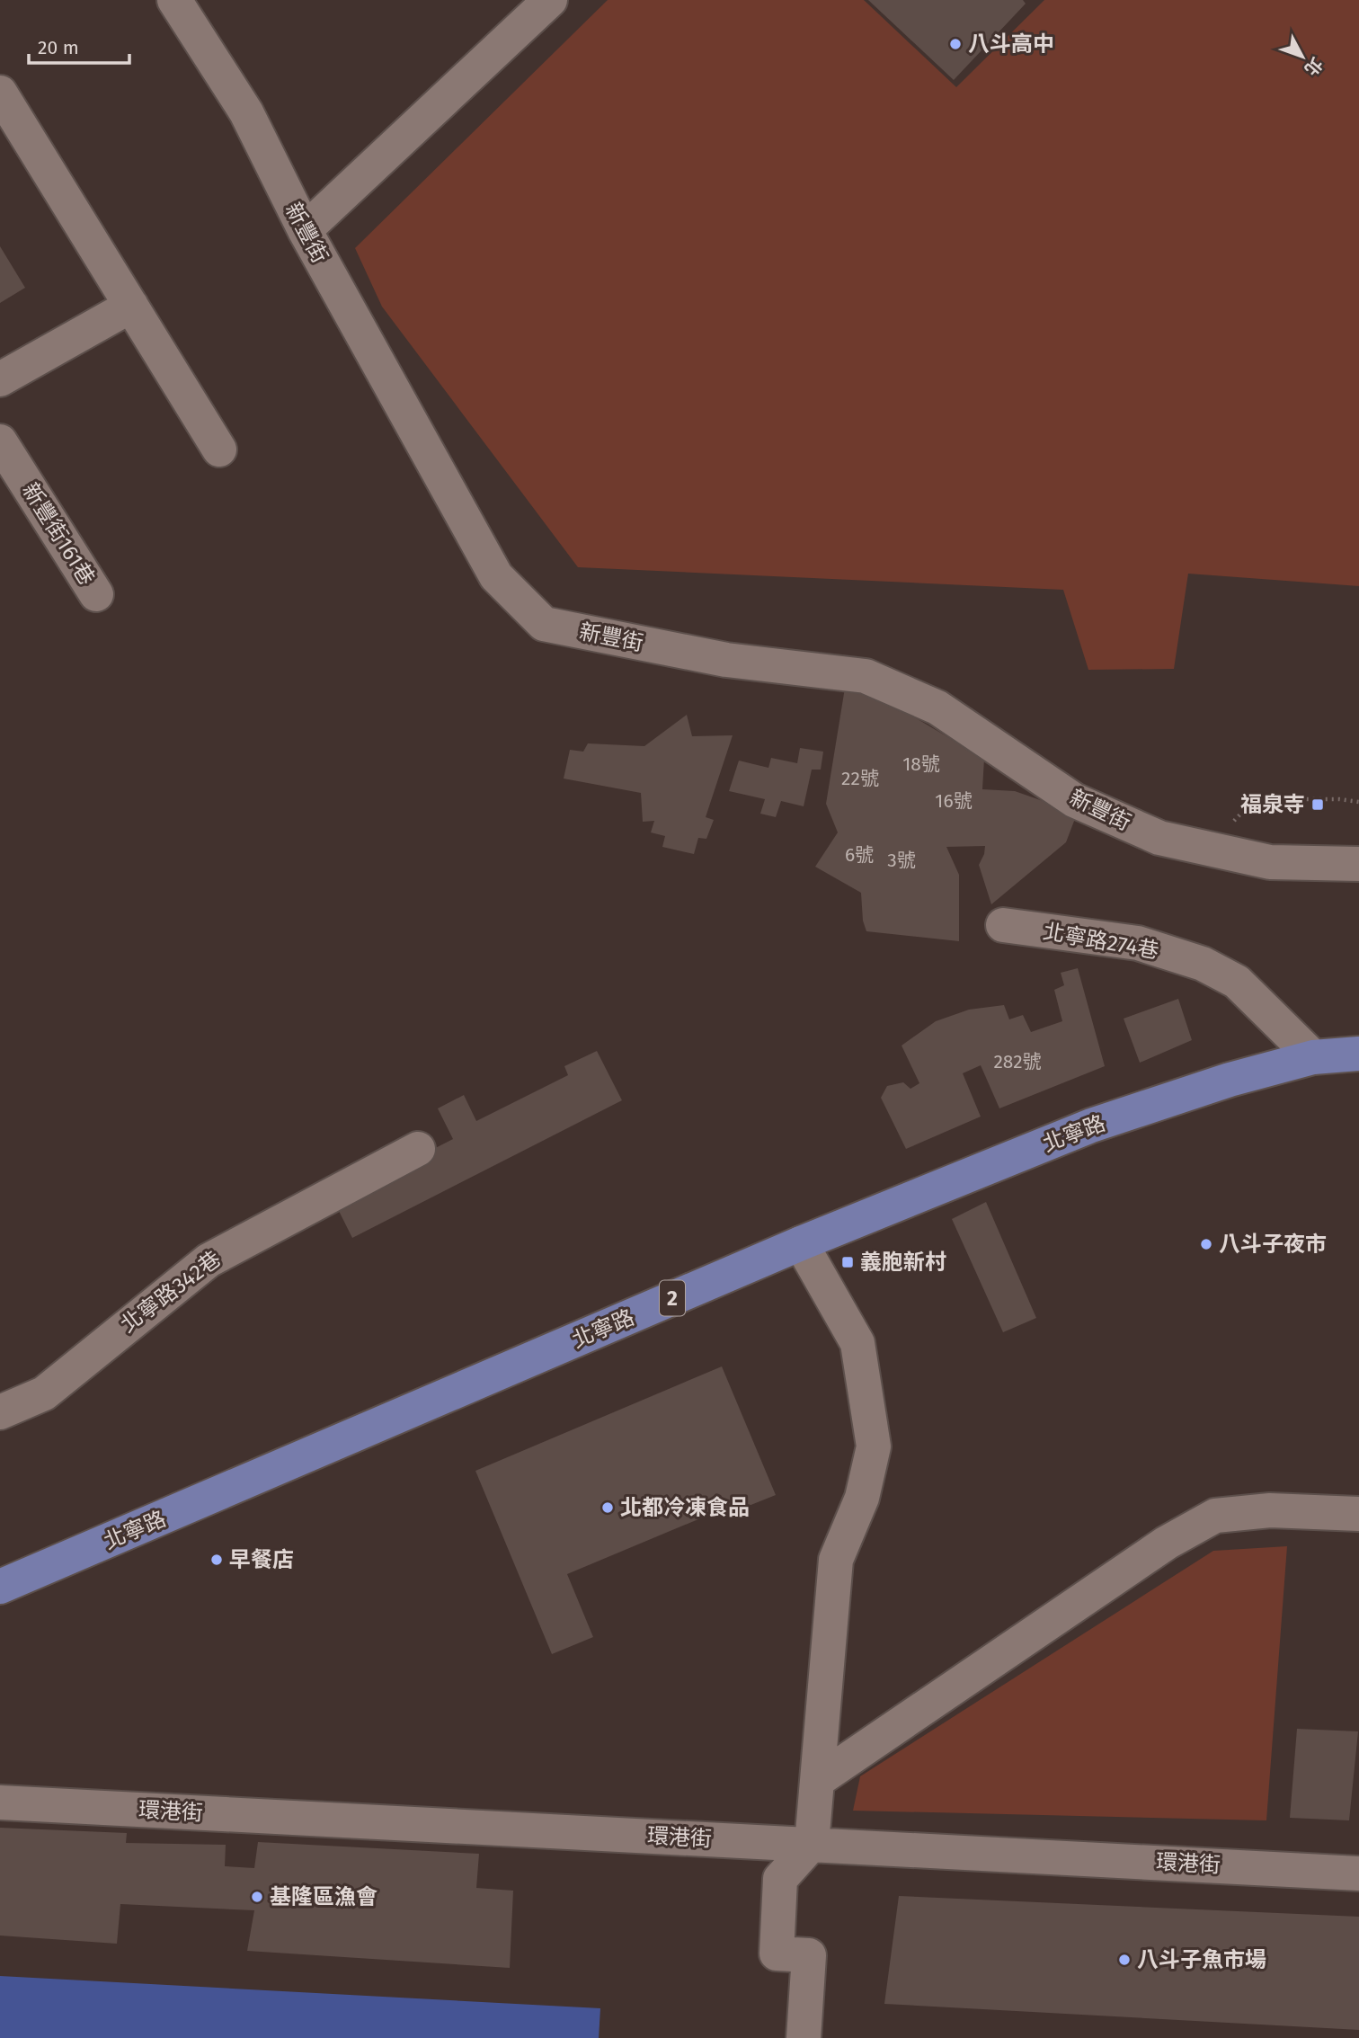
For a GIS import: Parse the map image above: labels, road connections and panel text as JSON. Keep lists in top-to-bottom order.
{
  "streets": {
    "main road": ["北寧路", "2"],
    "street": [
      "新豐街",
      "新豐街161巷",
      "北寧路274巷",
      "北寧路342巷",
      "環港街"
    ]
  },
  "crossings": [
    ["北寧路274巷", "北寧路"]
  ],
  "places": {
    "other": [
      "八斗高中",
      "八斗子夜市",
      "北都冷凍食品",
      "早餐店",
      "基隆區漁會",
      "八斗子魚市場"
    ],
    "transit": ["福泉寺", "義胞新村"]
  },
  "house_numbers": [
    "18號",
    "22號",
    "16號",
    "6號",
    "3號",
    "282號"
  ],
  "scale_bar": "20 m",
  "north": "bottom right"
}
